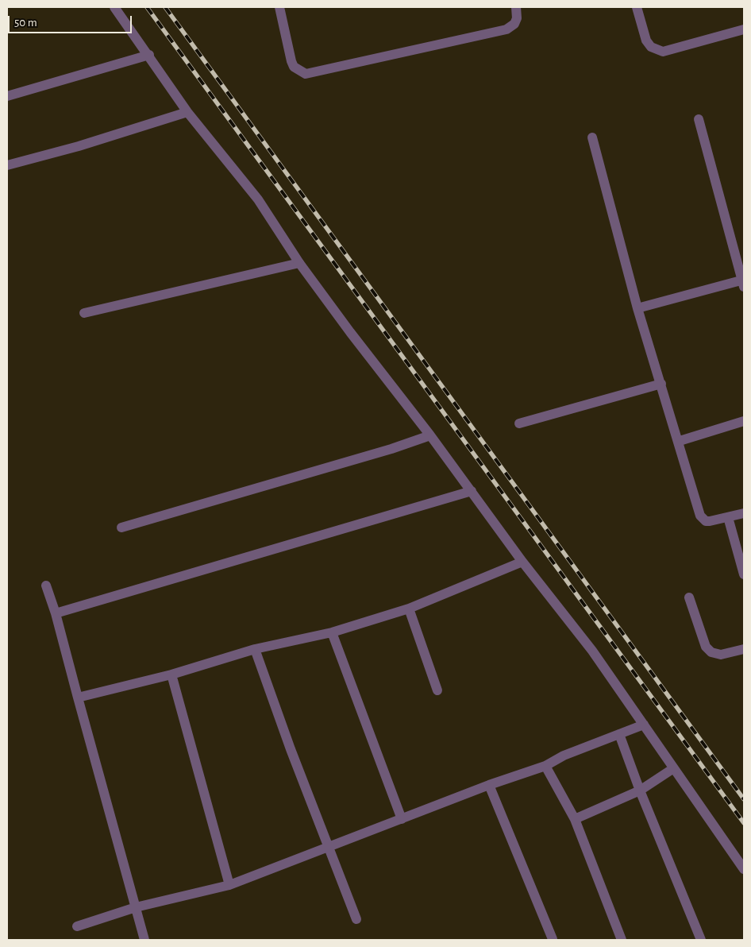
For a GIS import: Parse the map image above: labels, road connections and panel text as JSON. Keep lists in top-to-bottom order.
{
  "scale_bar": "50 m"
}
